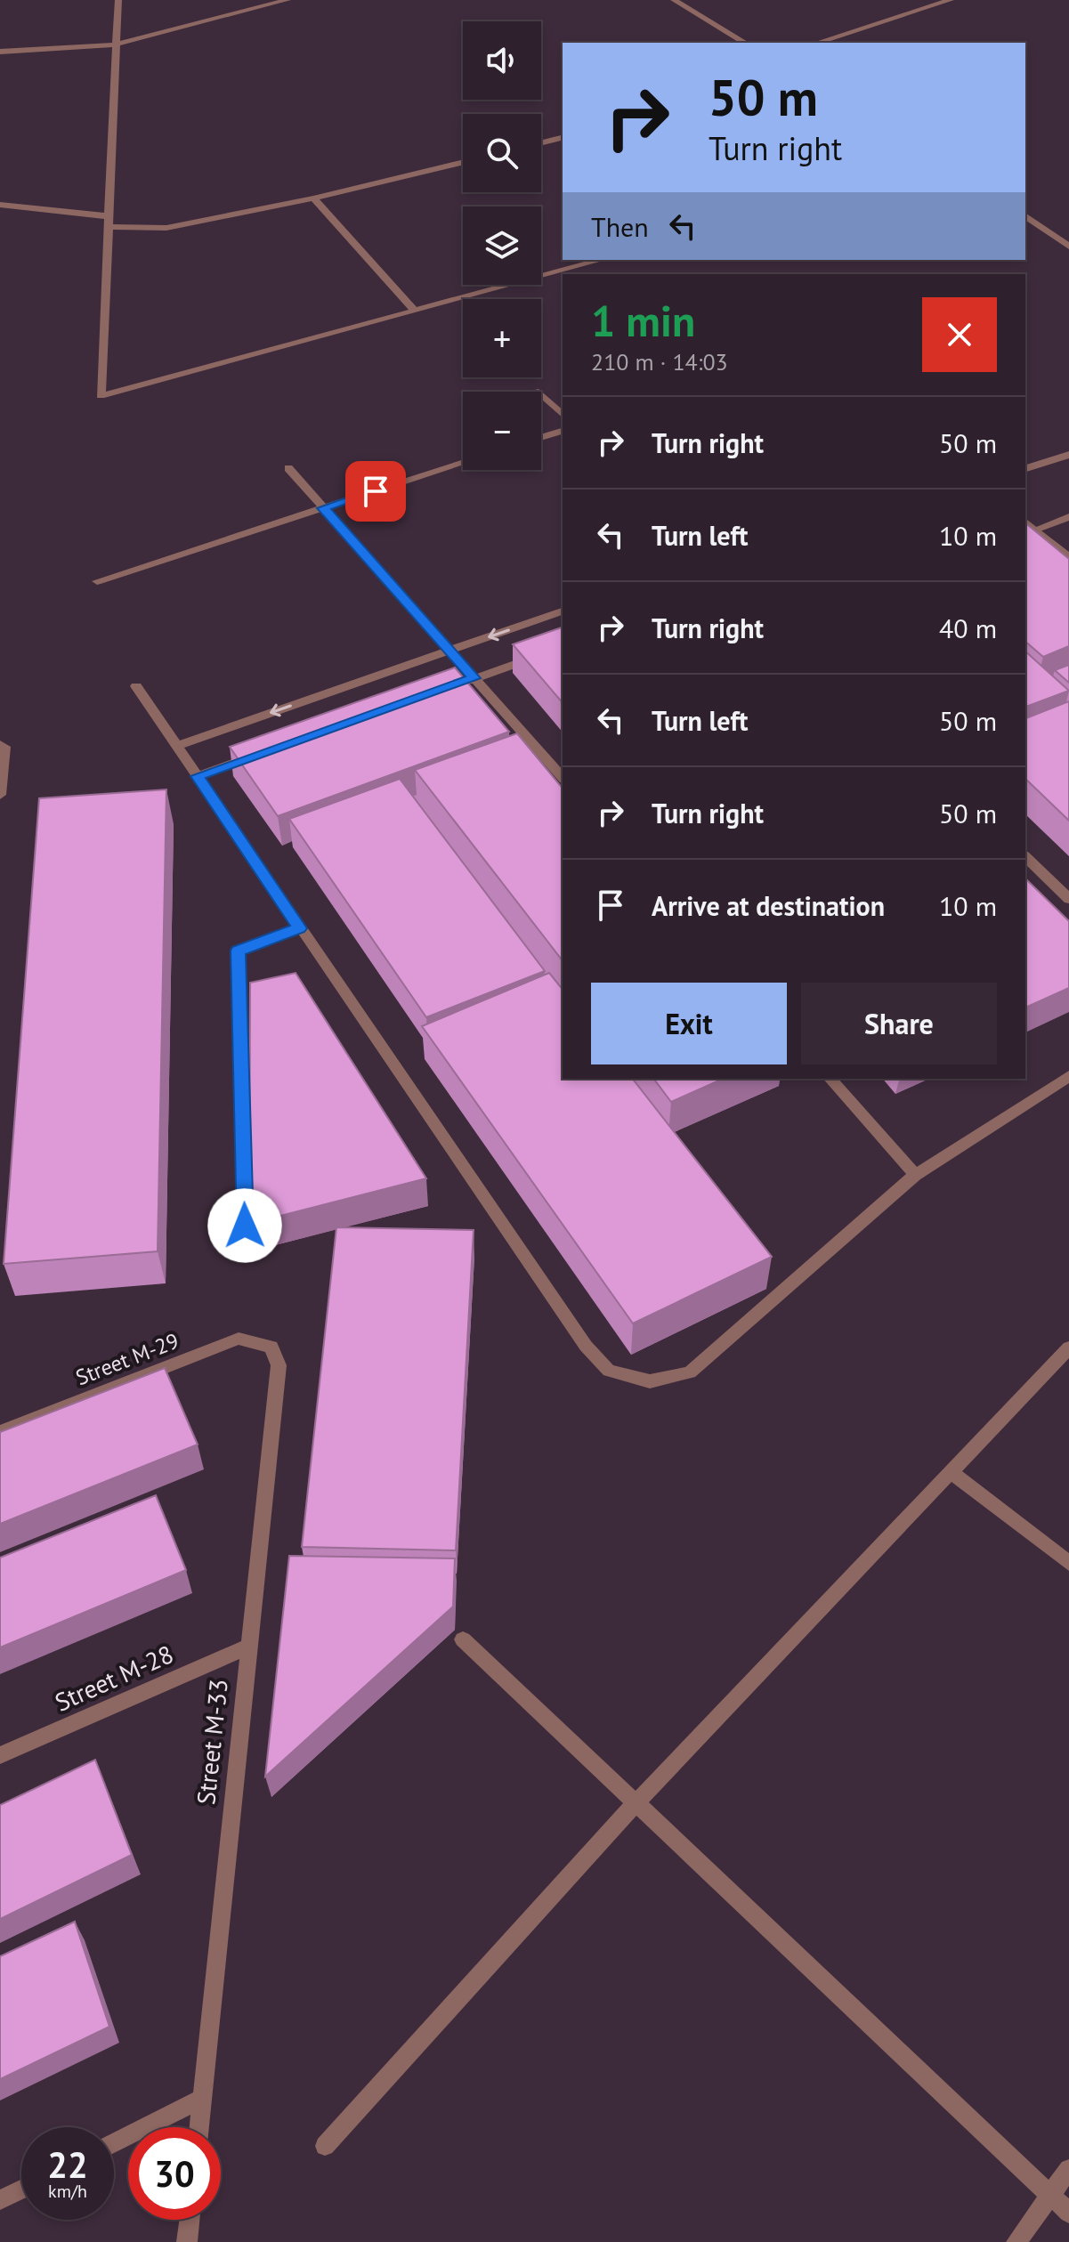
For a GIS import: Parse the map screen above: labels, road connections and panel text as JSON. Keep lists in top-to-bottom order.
{
  "streets": {
    "street": ["Street M-29", "Street M-28", "Street M-33"]
  },
  "crossings": [
    ["Street M-29", "Street M-33"],
    ["Street M-28", "Street M-33"]
  ],
  "page": {
    "map_buttons": ["+", "−"],
    "turn": ["50 m", "Turn right"],
    "then": "Then",
    "heading": ["1 min", "210 m · 14:03"],
    "list": [
      {
        "name": "Turn right",
        "value": "50 m"
      },
      {
        "name": "Turn left",
        "value": "10 m"
      },
      {
        "name": "Turn right",
        "value": "40 m"
      },
      {
        "name": "Turn left",
        "value": "50 m"
      },
      {
        "name": "Turn right",
        "value": "50 m"
      },
      {
        "name": "Arrive at destination",
        "value": "10 m"
      }
    ],
    "buttons": ["Exit", "Share"],
    "speed": "22 km/h",
    "limit": "30"
  }
}
